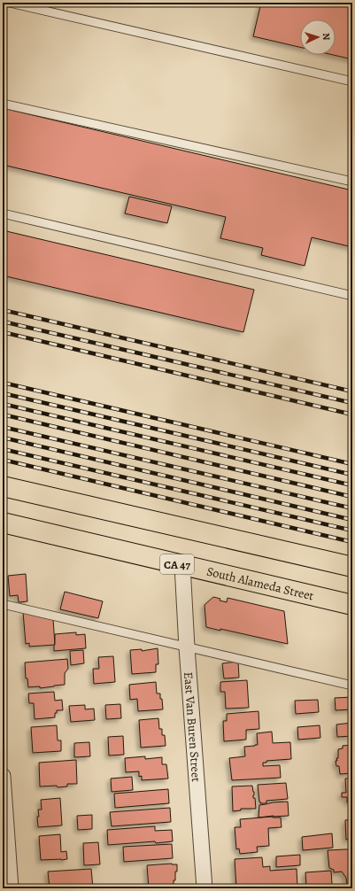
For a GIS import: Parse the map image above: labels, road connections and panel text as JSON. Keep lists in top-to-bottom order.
{
  "streets": {
    "main road": ["CA 47", "South Alameda Street"],
    "street": ["East Van Buren Street"]
  },
  "crossings": [
    ["South Alameda Street", "East Van Buren Street"]
  ],
  "north": "right"
}
